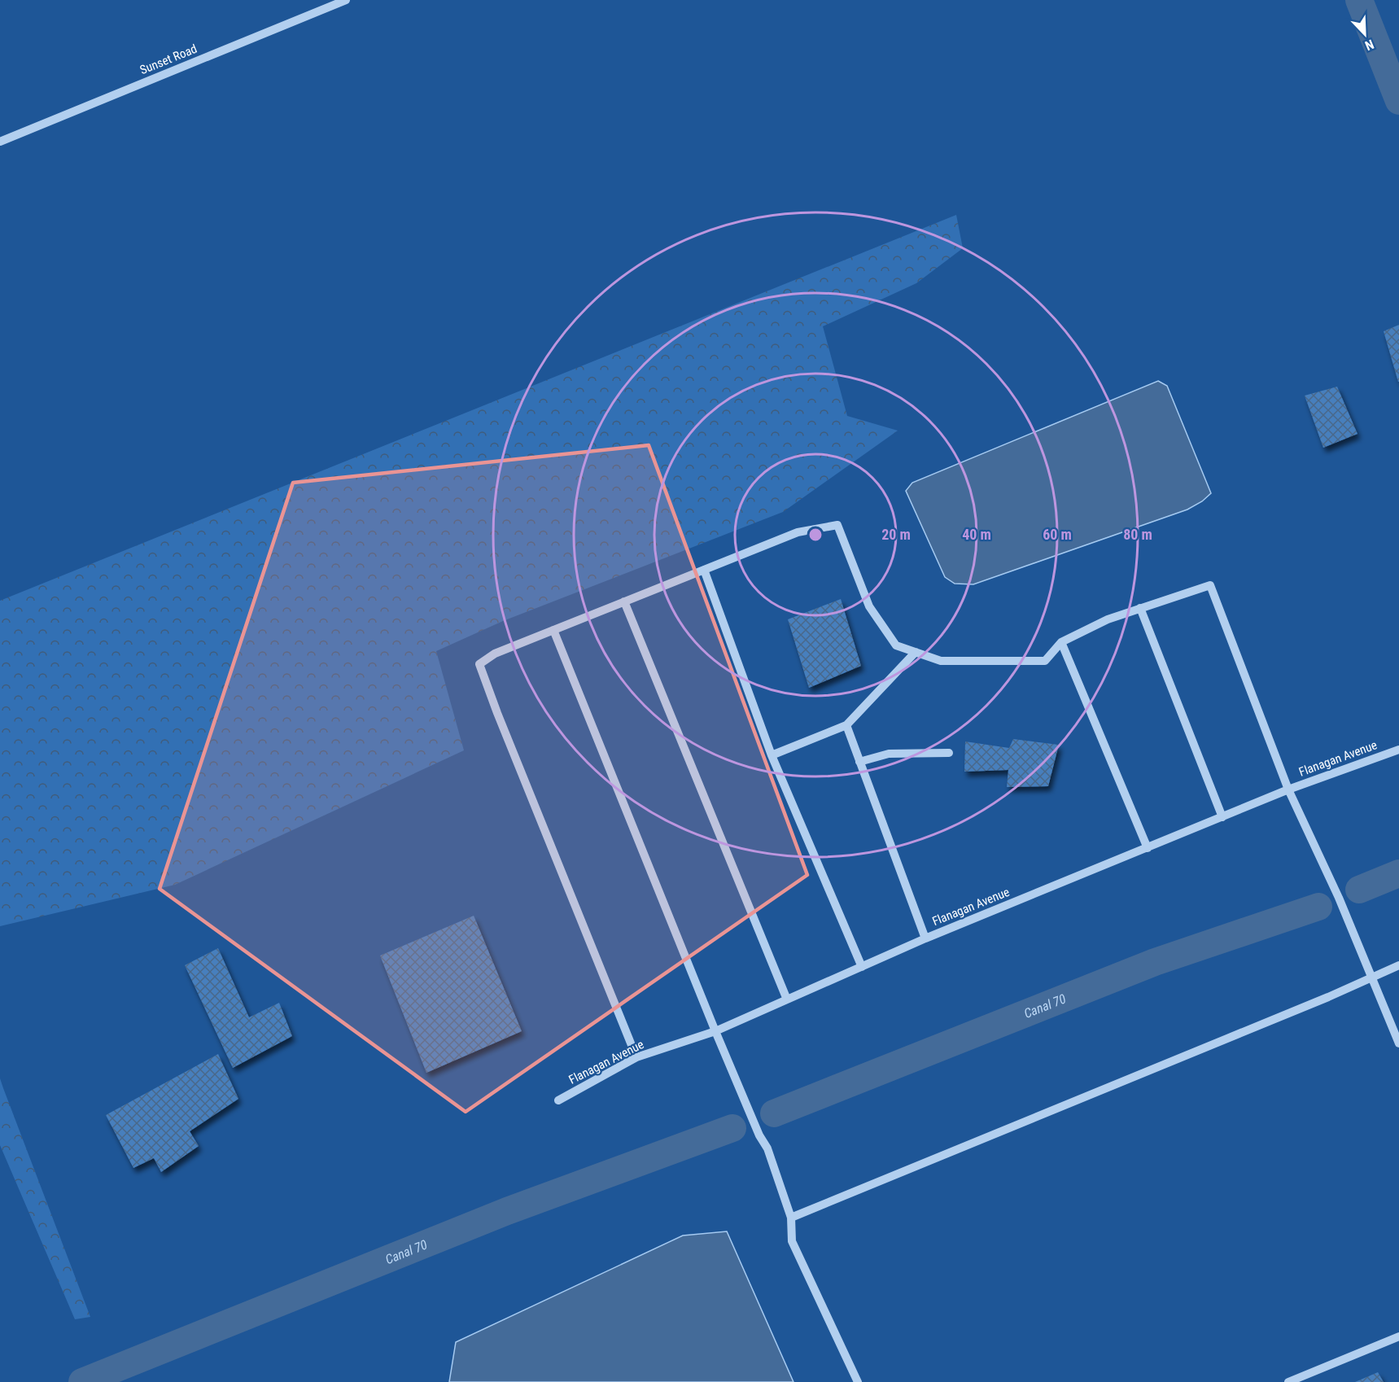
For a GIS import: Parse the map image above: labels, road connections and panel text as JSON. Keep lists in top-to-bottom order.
{
  "streets": {
    "street": ["Sunset Road", "Flanagan Avenue"]
  },
  "water": ["Canal 70"],
  "north": "bottom right",
  "rings": [
    "20 m",
    "40 m",
    "60 m",
    "80 m"
  ]
}
